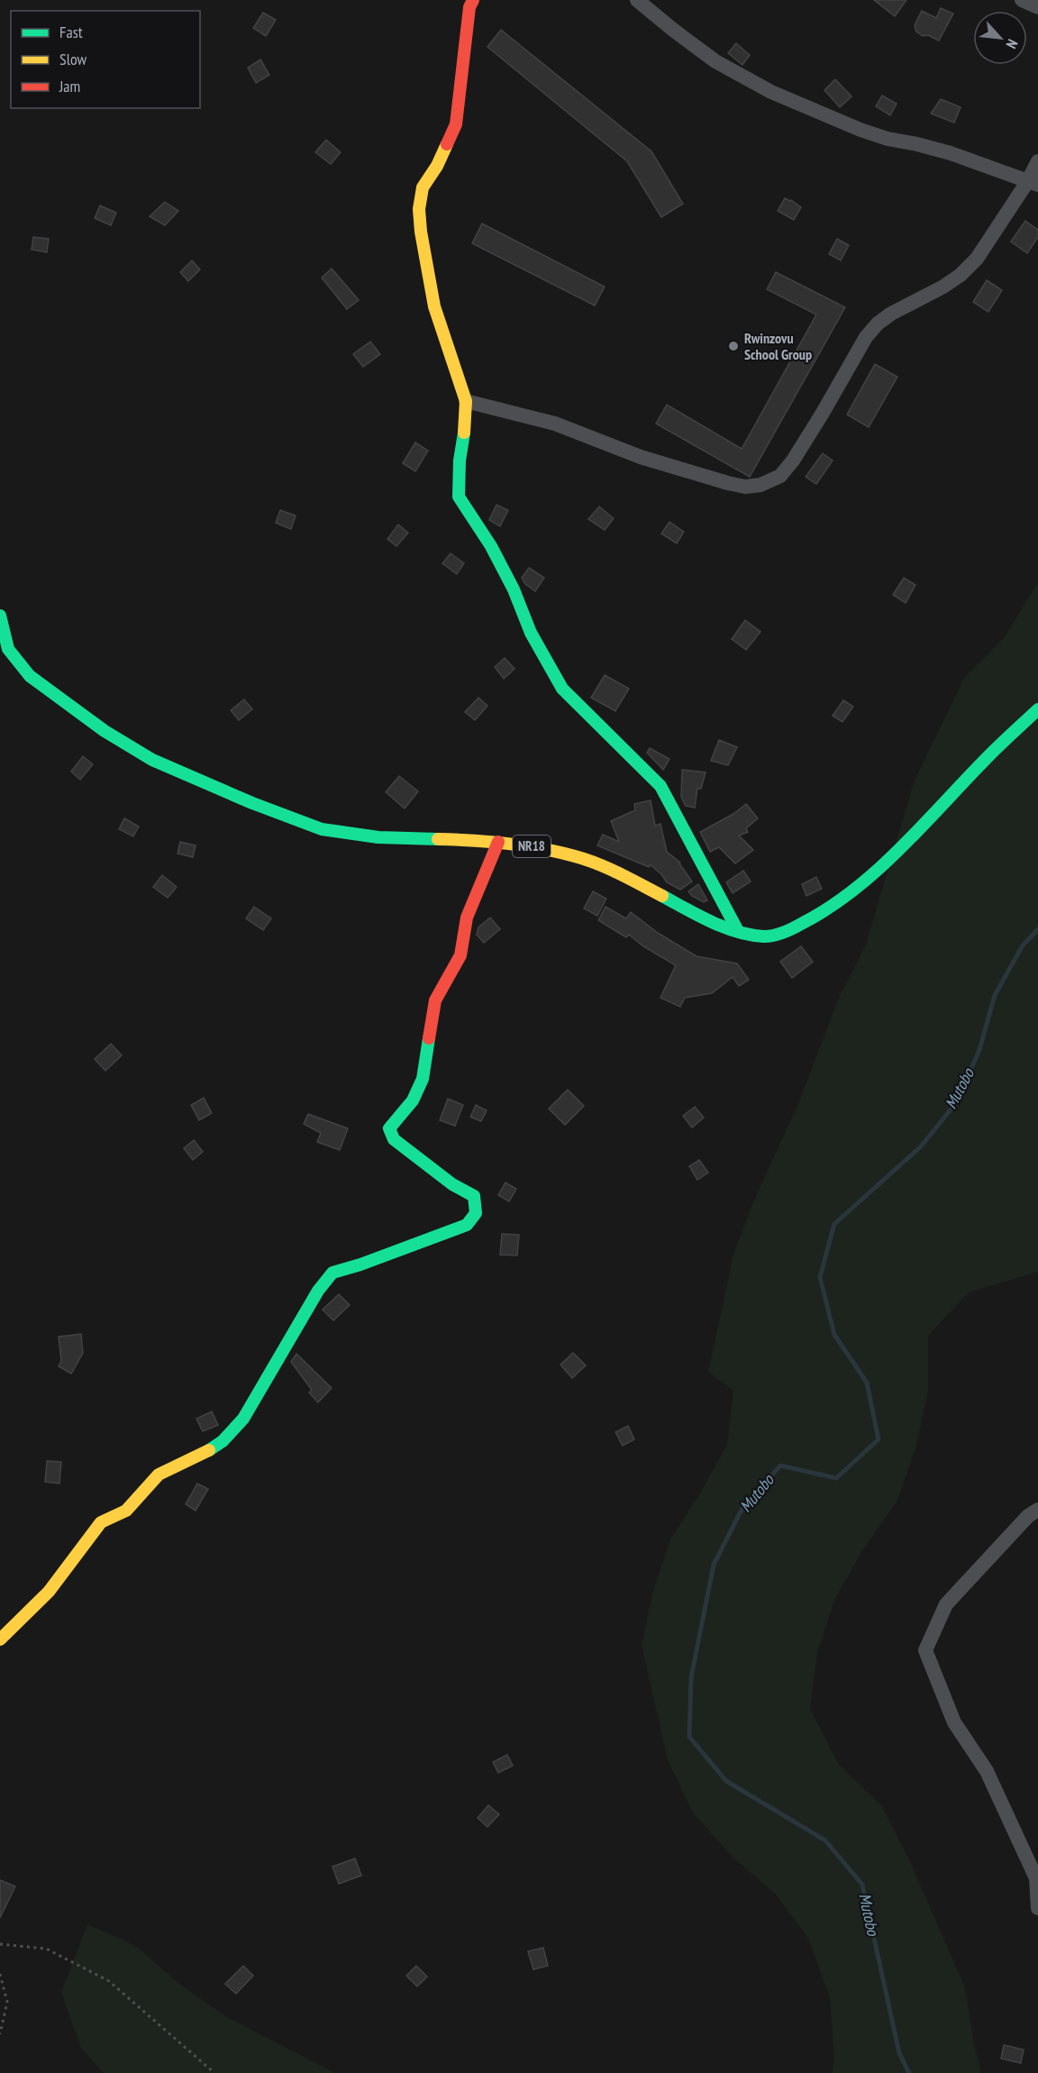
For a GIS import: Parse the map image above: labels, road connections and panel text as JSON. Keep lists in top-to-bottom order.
{
  "streets": {
    "street": ["NR18"]
  },
  "water": ["Mutobo"],
  "places": ["Rwinzovu School Group"],
  "legend": ["Fast", "Slow", "Jam"],
  "north": "bottom right"
}
